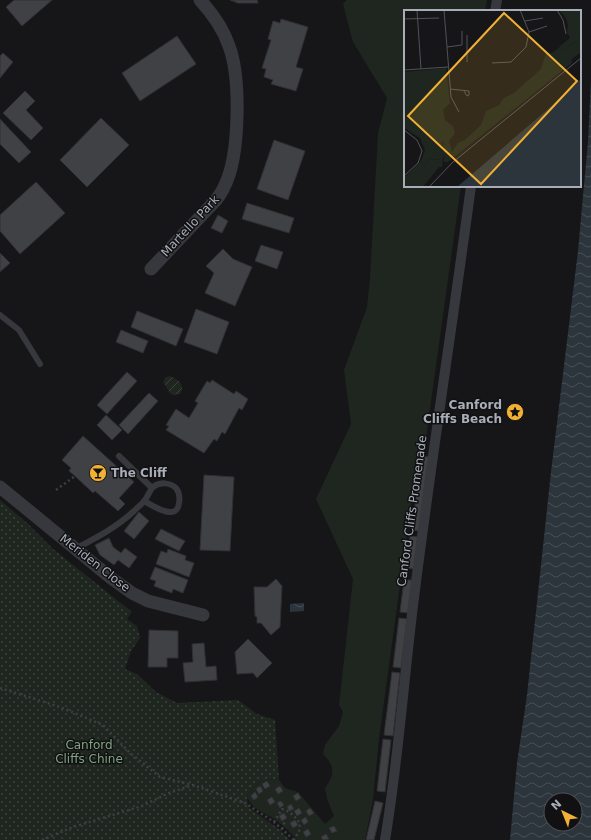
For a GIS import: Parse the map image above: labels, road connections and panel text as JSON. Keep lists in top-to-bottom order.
{
  "streets": {
    "street": ["Martello Park", "Canford Cliffs Promenade", "Meriden Close"]
  },
  "parks": ["Canford Cliffs Chine"],
  "places": {
    "place": ["Canford Cliffs Beach"],
    "bar": ["The Cliff"]
  },
  "north": "top left"
}
